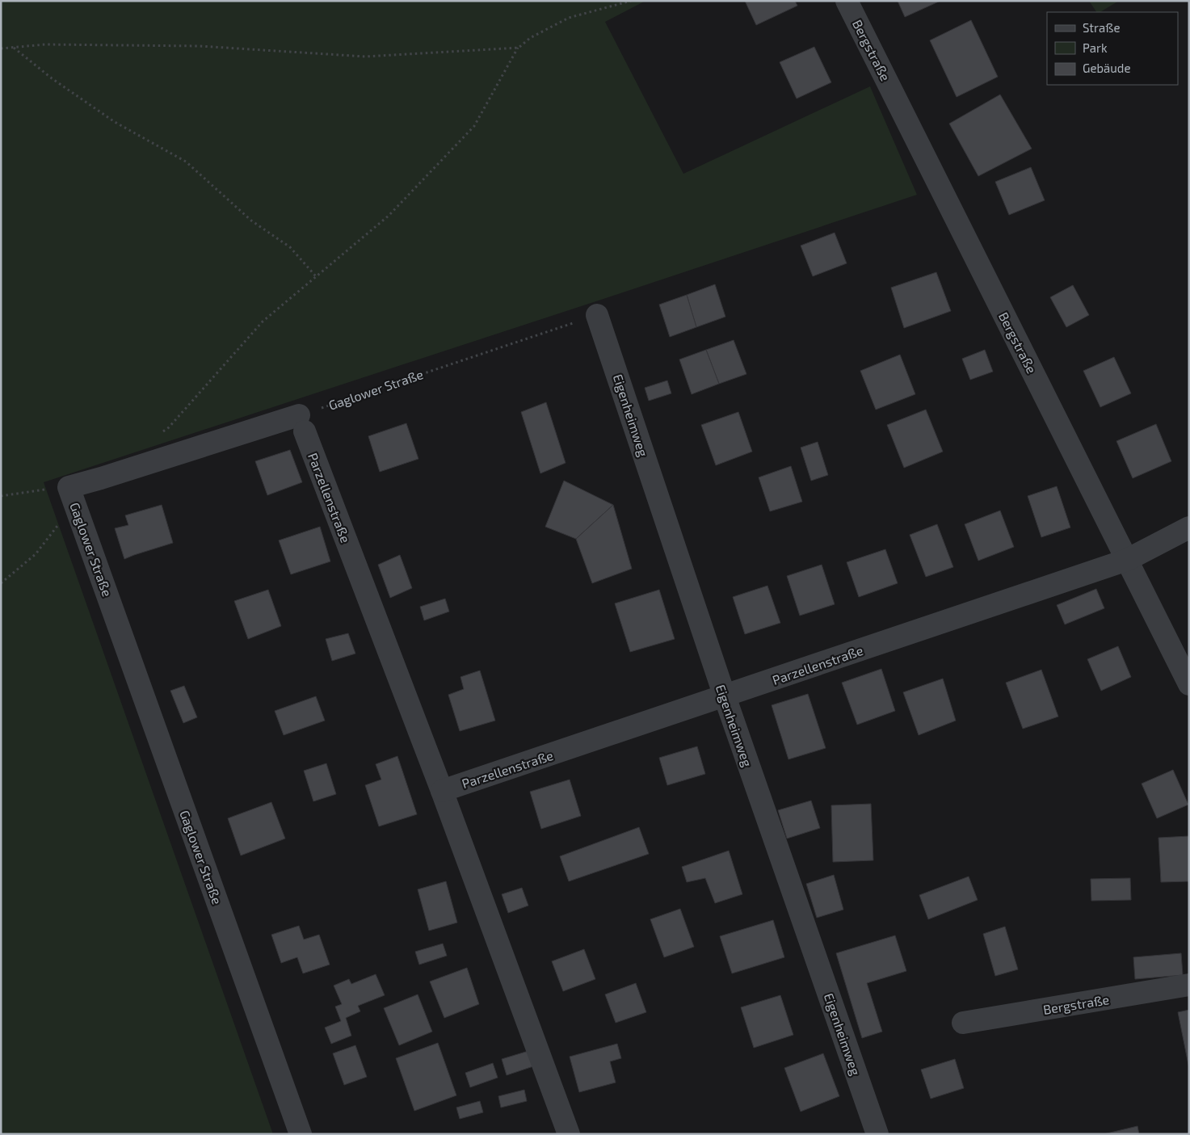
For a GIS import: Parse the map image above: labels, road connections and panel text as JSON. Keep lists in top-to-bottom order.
{
  "streets": {
    "street": [
      "Bergstraße",
      "Gaglower Straße",
      "Eigenheimweg",
      "Parzellenstraße"
    ]
  },
  "crossings": [
    ["Bergstraße", "Parzellenstraße"],
    ["Gaglower Straße", "Eigenheimweg"],
    ["Gaglower Straße", "Parzellenstraße"],
    ["Eigenheimweg", "Parzellenstraße"]
  ],
  "legend": ["Straße", "Park", "Gebäude"]
}
